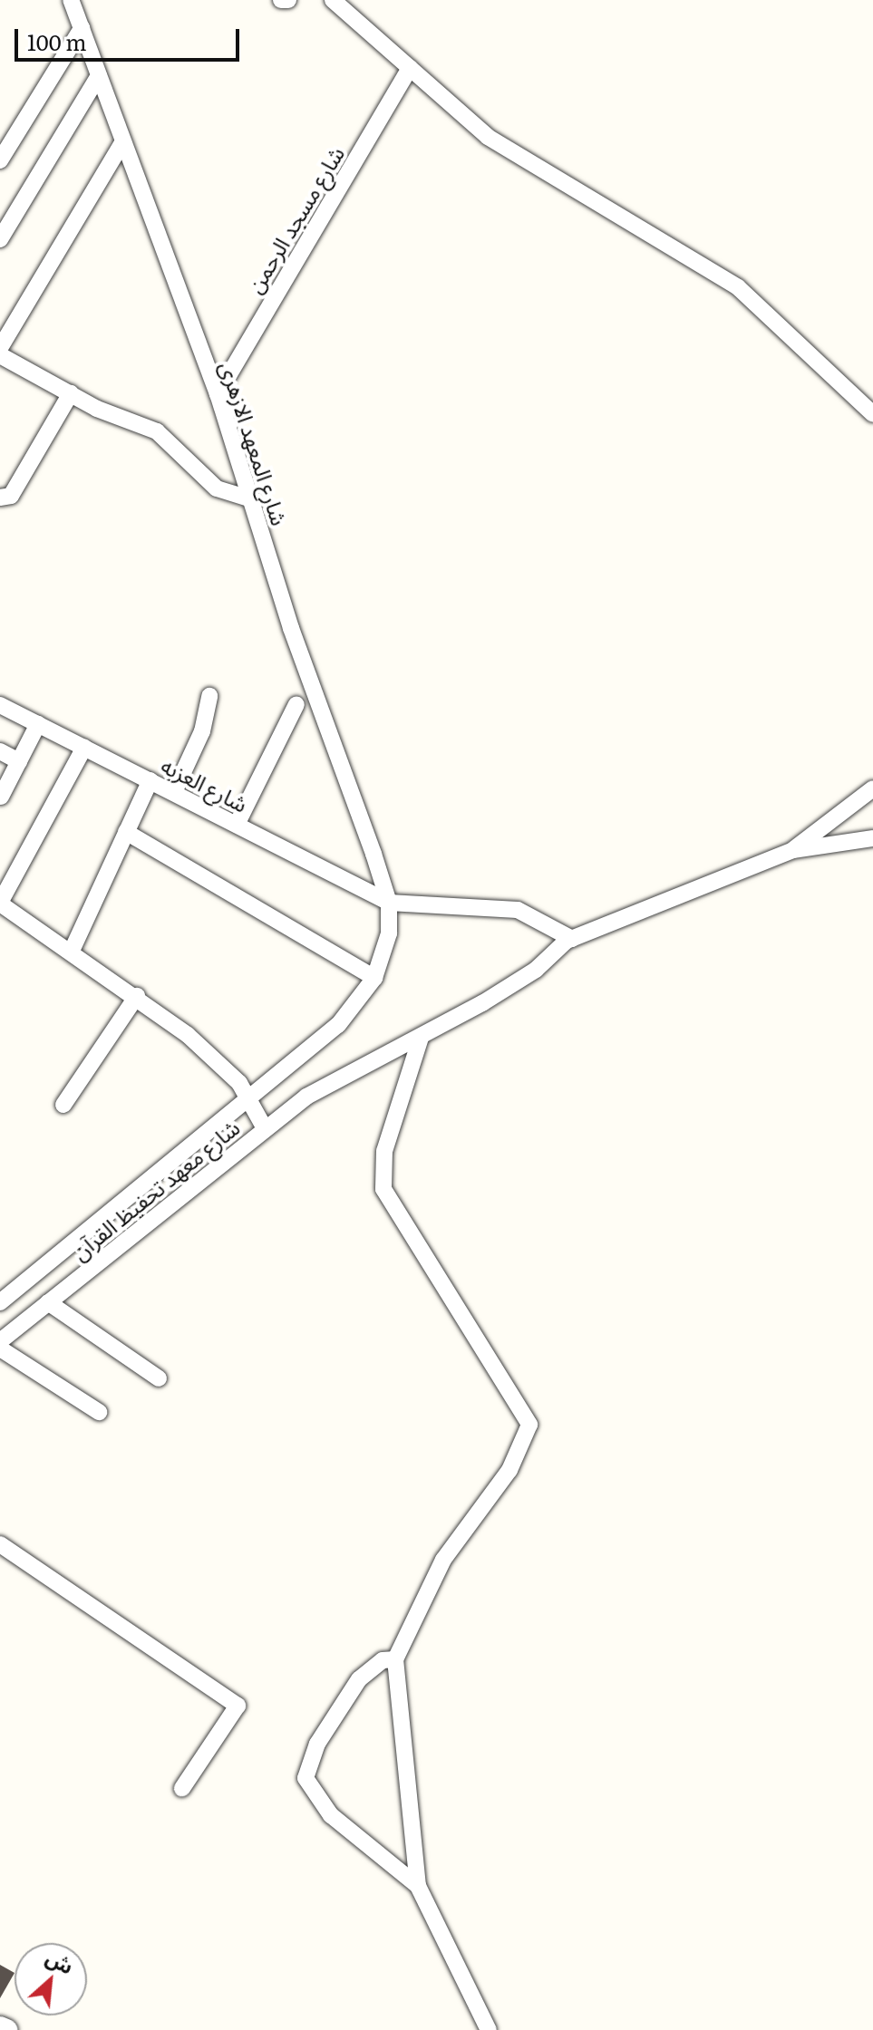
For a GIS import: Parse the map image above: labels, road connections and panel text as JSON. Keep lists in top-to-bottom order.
{
  "streets": {
    "street": [
      "شارع مسجد الرحمن",
      "شارع المعهد الازهرى",
      "شارع العزبه",
      "شارع معهد تحفيظ القرآن"
    ]
  },
  "crossings": [
    ["شارع مسجد الرحمن", "شارع المعهد الازهرى"],
    ["شارع المعهد الازهرى", "شارع العزبه"]
  ],
  "scale_bar": "100 m",
  "north": "top right"
}
